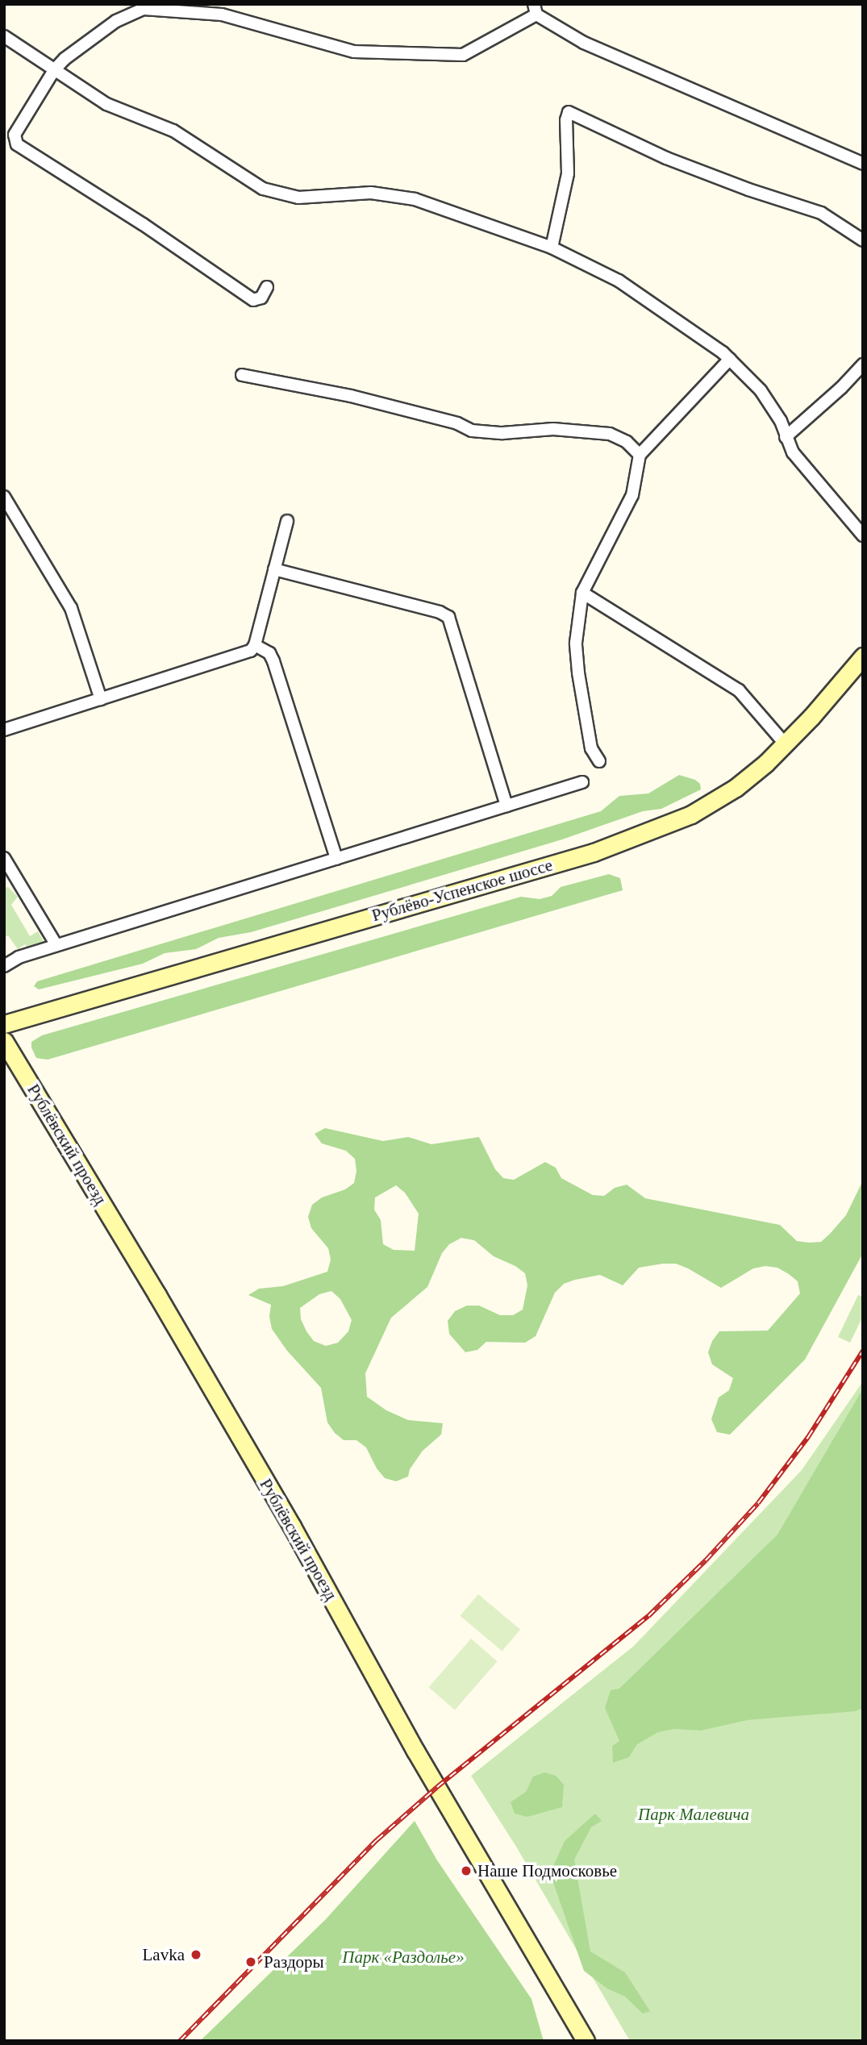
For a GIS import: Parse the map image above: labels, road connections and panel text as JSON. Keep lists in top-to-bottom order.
{
  "streets": {
    "street": ["Рублёво-Успенское шоссе", "Рублёвский проезд"]
  },
  "parks": ["Парк Малевича", "Парк «Раздолье»"],
  "places": ["Наше Подмосковье", "Lavka", "Раздоры"]
}
